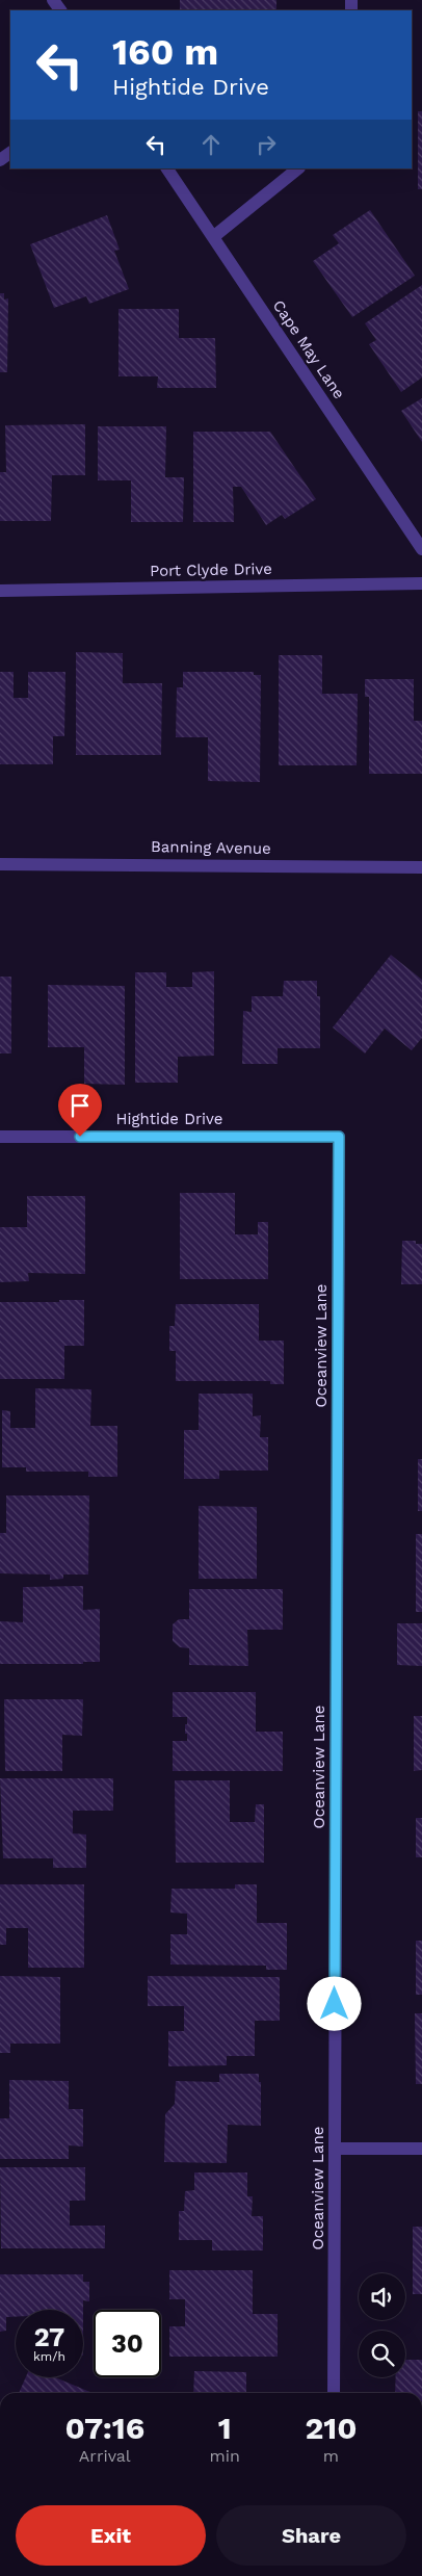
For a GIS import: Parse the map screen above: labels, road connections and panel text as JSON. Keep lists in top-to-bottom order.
{
  "streets": {
    "street": [
      "Cape May Lane",
      "Port Clyde Drive",
      "Banning Avenue",
      "Hightide Drive",
      "Oceanview Lane"
    ]
  },
  "crossings": [
    ["Hightide Drive", "Oceanview Lane"]
  ],
  "page": {
    "turn": ["160 m", "Hightide Drive"],
    "speed": "27 km/h",
    "limit": "30",
    "eta": [
      "07:16",
      "Arrival",
      "1",
      "min",
      "210",
      "m"
    ],
    "buttons": ["Exit", "Share"]
  }
}
